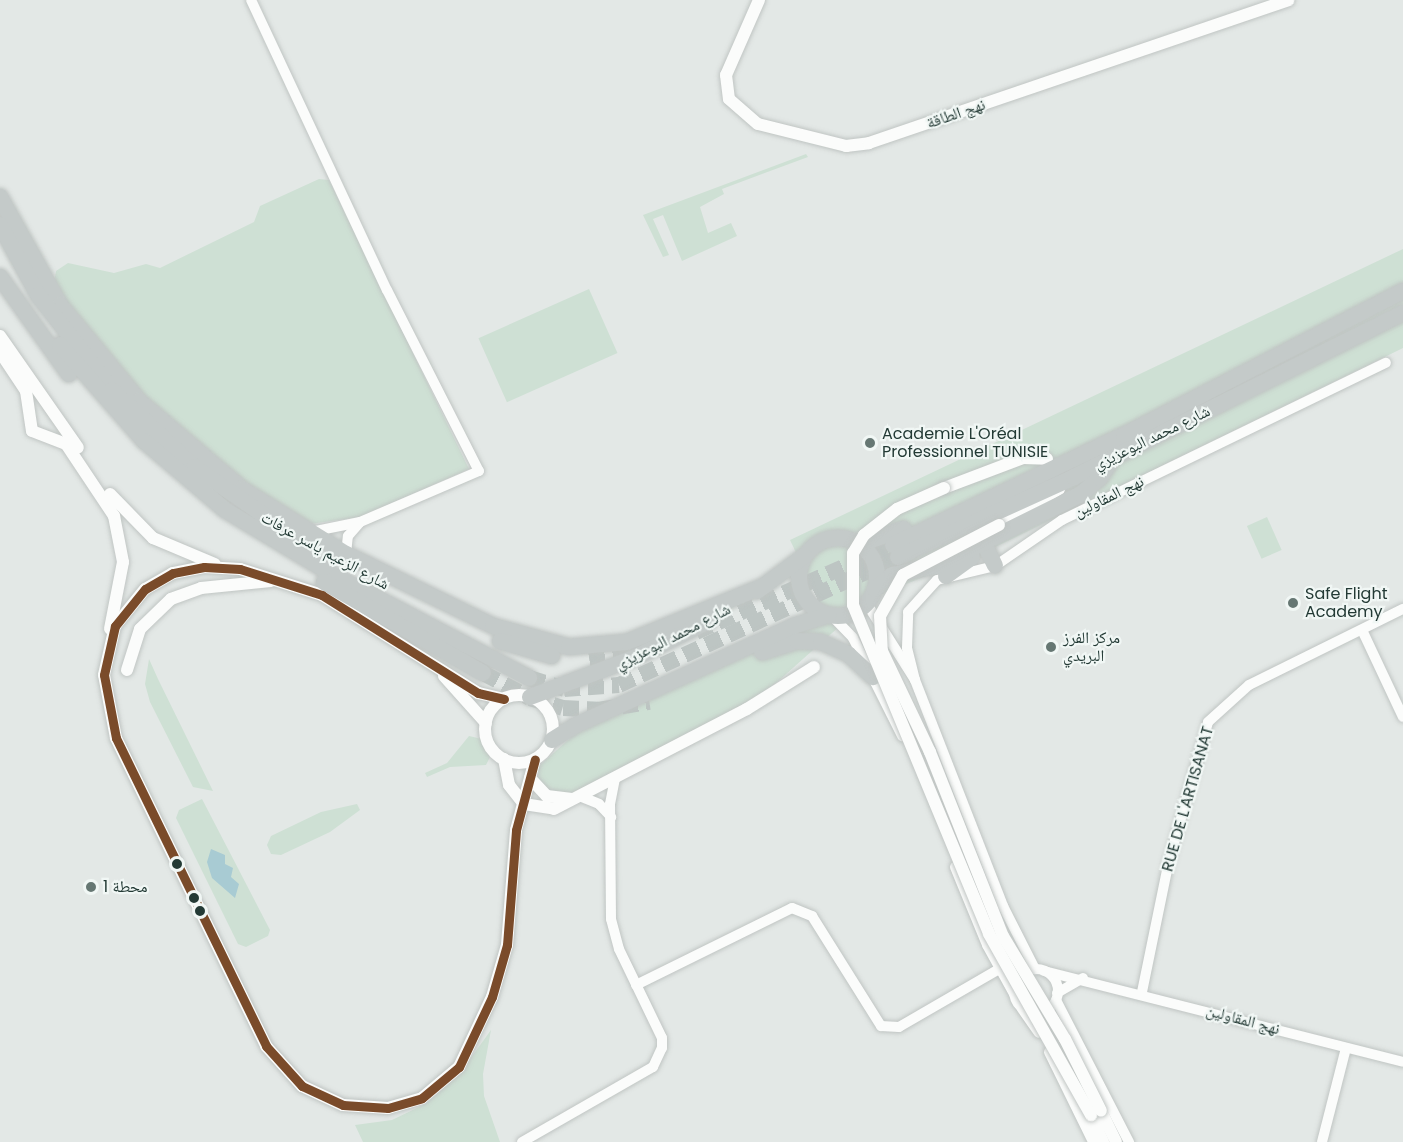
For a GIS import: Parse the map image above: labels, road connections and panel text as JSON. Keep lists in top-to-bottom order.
{
  "streets": {
    "highway": ["شارع محمد البوعزيزي", "شارع الزعيم ياسر عرفات"],
    "street": ["نهج الطاقة", "نهج المقاولين", "RUE DE L'ARTISANAT"]
  },
  "crossings": [
    ["نهج المقاولين", "RUE DE L'ARTISANAT"]
  ],
  "places": [
    "Academie L'Oréal Professionnel TUNISIE",
    "Safe Flight Academy",
    "مركز الفرز البريدي",
    "محطة 1"
  ]
}
